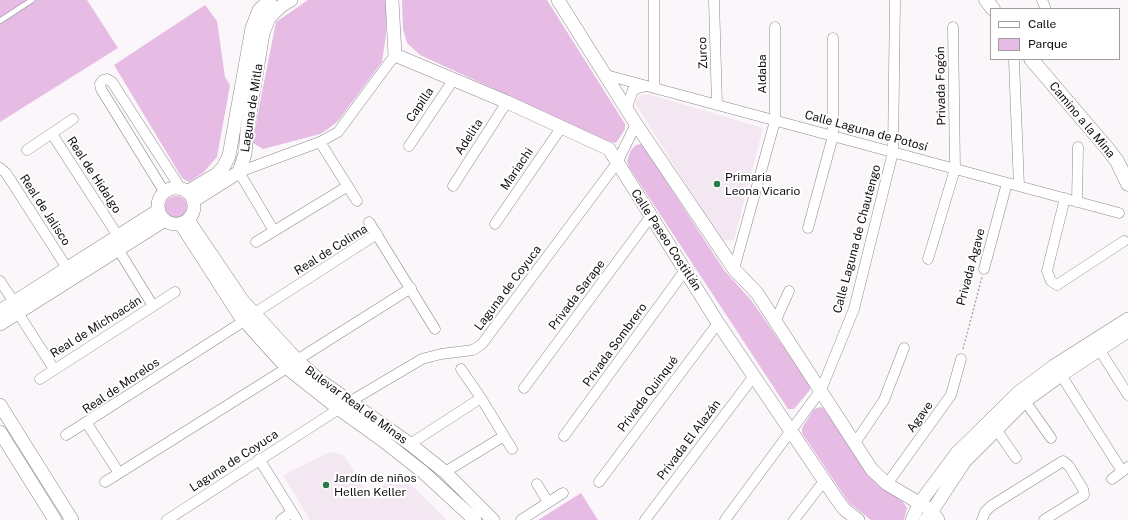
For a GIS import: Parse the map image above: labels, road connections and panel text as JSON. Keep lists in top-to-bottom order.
{
  "streets": {
    "main road": ["Camino a la Mina"],
    "street": [
      "Zurco",
      "Aldaba",
      "Privada Fogón",
      "Capilla",
      "Laguna de Mitla",
      "Calle Laguna de Potosí",
      "Adelita",
      "Mariachi",
      "Real de Hidalgo",
      "Real de Jalisco",
      "Calle Laguna de Chautengo",
      "Calle Paseo Costitlán",
      "Real de Colima",
      "Privada Agave",
      "Laguna de Coyuca",
      "Privada Sarape",
      "Real de Michoacán",
      "Privada Sombrero",
      "Real de Morelos",
      "Privada Quinqué",
      "Bulevar Real de Minas",
      "Agave",
      "Privada El Alazán"
    ]
  },
  "crossings": [
    ["Zurco", "Calle Laguna de Potosí"],
    ["Aldaba", "Calle Laguna de Potosí"],
    ["Privada Fogón", "Calle Laguna de Potosí"],
    ["Capilla", "Calle Paseo Costitlán"],
    ["Laguna de Mitla", "Bulevar Real de Minas"],
    ["Calle Laguna de Potosí", "Calle Laguna de Chautengo"],
    ["Calle Laguna de Potosí", "Privada Agave"],
    ["Adelita", "Calle Paseo Costitlán"],
    ["Mariachi", "Calle Paseo Costitlán"],
    ["Calle Laguna de Chautengo", "Calle Paseo Costitlán"],
    ["Calle Paseo Costitlán", "Laguna de Coyuca"],
    ["Calle Paseo Costitlán", "Privada Sarape"],
    ["Calle Paseo Costitlán", "Privada Sombrero"],
    ["Calle Paseo Costitlán", "Privada Quinqué"],
    ["Calle Paseo Costitlán", "Privada El Alazán"],
    ["Real de Colima", "Real de Morelos"],
    ["Real de Colima", "Bulevar Real de Minas"],
    ["Privada Agave", "Agave"],
    ["Laguna de Coyuca", "Bulevar Real de Minas"],
    ["Real de Morelos", "Bulevar Real de Minas"]
  ],
  "places": ["Primaria Leona Vicario", "Jardín de niños Hellen Keller"],
  "legend": ["Calle", "Parque"]
}
